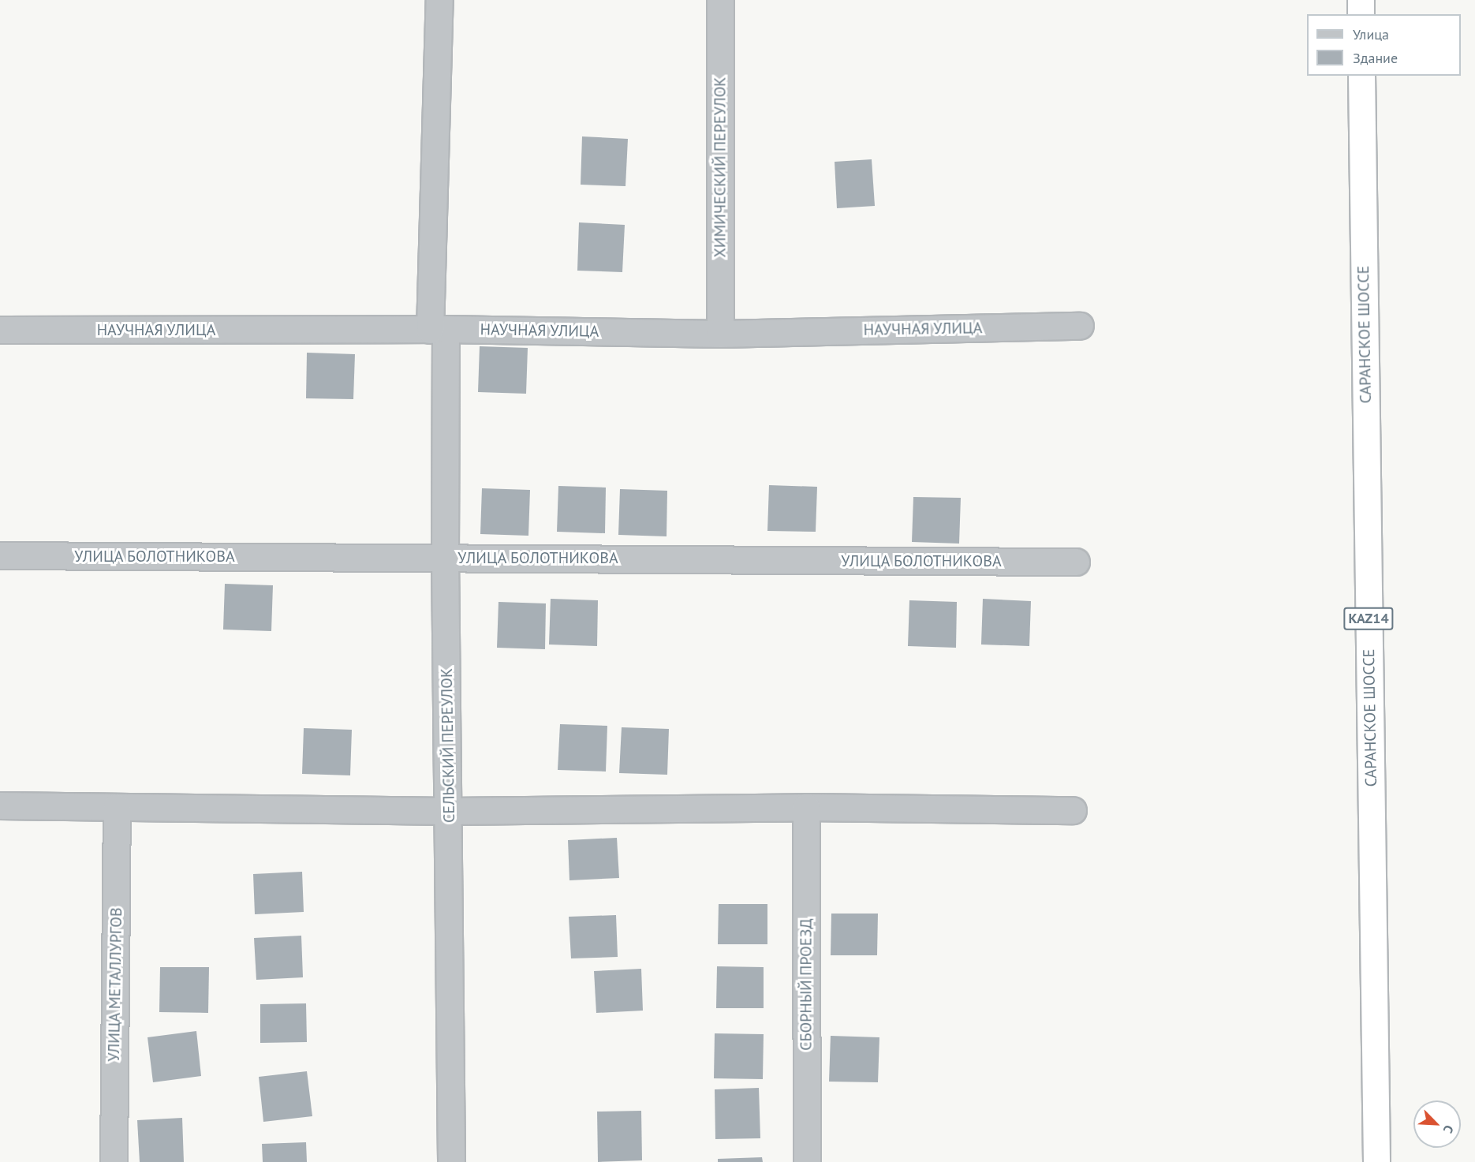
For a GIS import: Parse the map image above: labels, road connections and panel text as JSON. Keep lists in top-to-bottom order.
{
  "streets": {
    "highway": ["САРАНСКОЕ ШОССЕ", "KAZ14"],
    "street": [
      "ХИМИЧЕСКИЙ ПЕРЕУЛОК",
      "НАУЧНАЯ УЛИЦА",
      "УЛИЦА БОЛОТНИКОВА",
      "СЕЛЬСКИЙ ПЕРЕУЛОК",
      "УЛИЦА МЕТАЛЛУРГОВ",
      "СБОРНЫЙ ПРОЕЗД"
    ]
  },
  "crossings": [
    ["ХИМИЧЕСКИЙ ПЕРЕУЛОК", "НАУЧНАЯ УЛИЦА"],
    ["НАУЧНАЯ УЛИЦА", "СЕЛЬСКИЙ ПЕРЕУЛОК"],
    ["УЛИЦА БОЛОТНИКОВА", "СЕЛЬСКИЙ ПЕРЕУЛОК"]
  ],
  "legend": ["Улица", "Здание"],
  "north": "bottom right"
}
